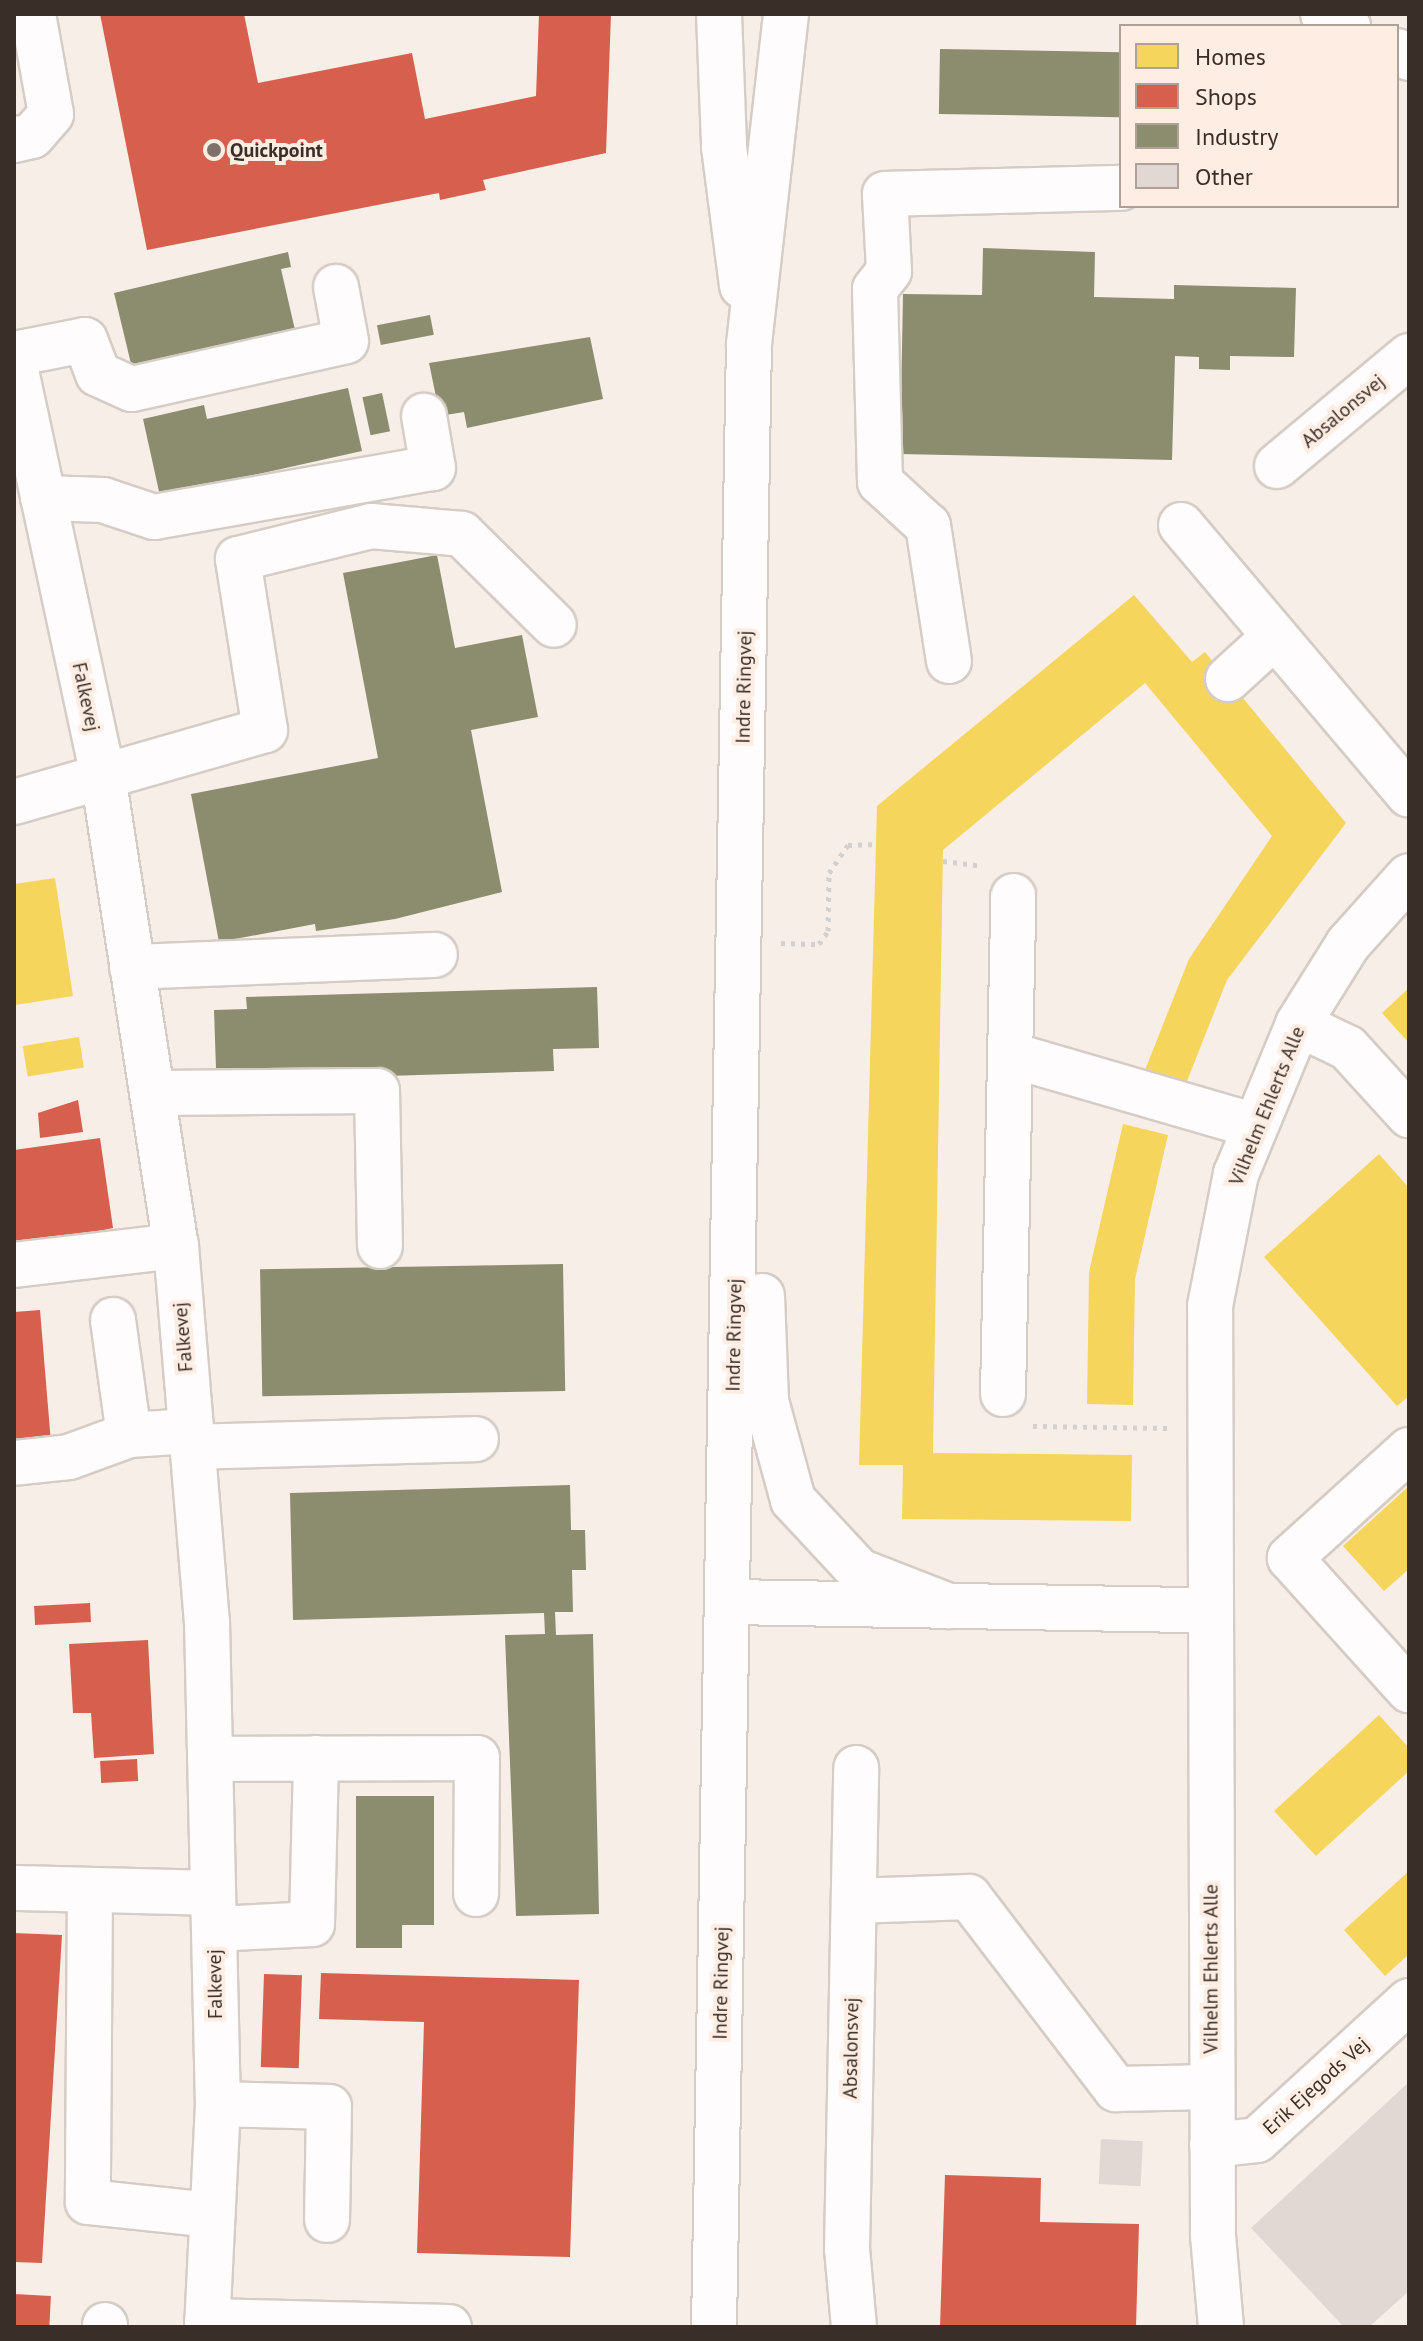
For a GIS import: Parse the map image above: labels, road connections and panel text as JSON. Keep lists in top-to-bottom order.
{
  "streets": {
    "street": [
      "Absalonsvej",
      "Indre Ringvej",
      "Falkevej",
      "Vilhelm Ehlerts Alle",
      "Erik Ejegods Vej"
    ]
  },
  "crossings": [
    ["Vilhelm Ehlerts Alle", "Erik Ejegods Vej"]
  ],
  "places": ["Quickpoint"],
  "legend": [
    "Homes",
    "Shops",
    "Industry",
    "Other"
  ]
}
